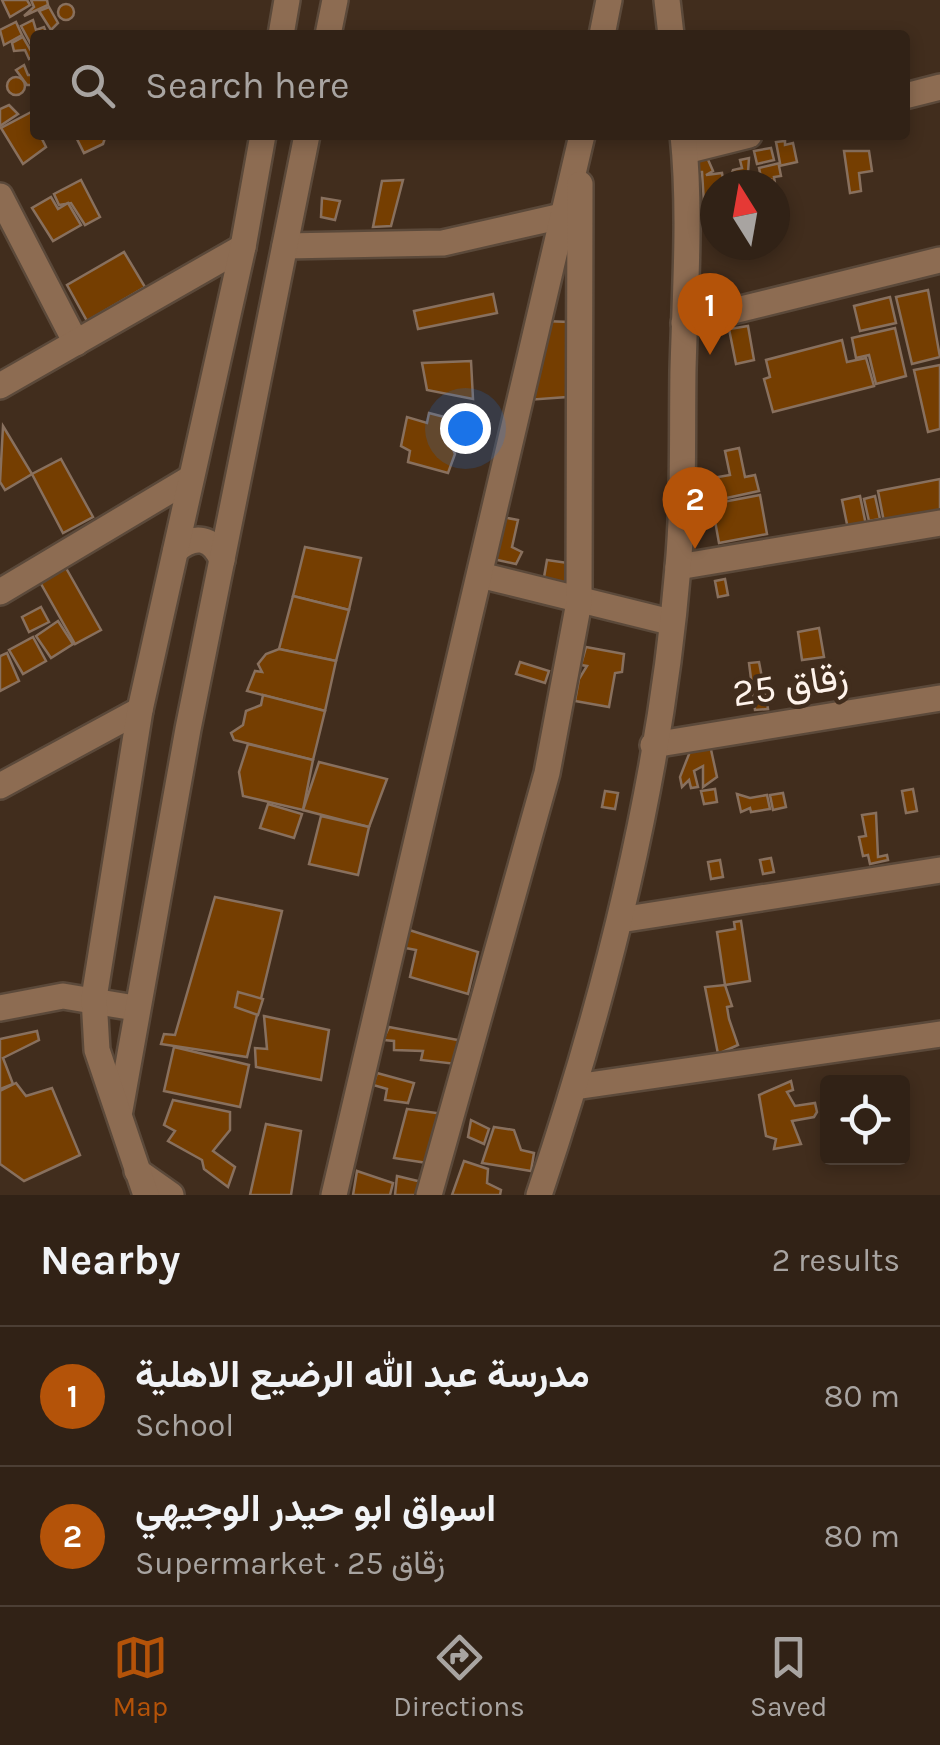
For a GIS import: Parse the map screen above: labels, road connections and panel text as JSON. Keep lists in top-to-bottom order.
{
  "streets": {
    "street": ["زقاق 25"]
  },
  "north": "top",
  "page": {
    "search": "Search here",
    "pins": ["1", "2"],
    "heading": ["Nearby", "2 results"],
    "list": [
      {
        "mark": "1",
        "name": "مدرسة عبد الله الرضيع الاهلية",
        "note": "School",
        "value": "80 m"
      },
      {
        "mark": "2",
        "name": "اسواق ابو حيدر الوجيهي",
        "note": "Supermarket · زقاق 25",
        "value": "80 m"
      }
    ],
    "nav": ["Map", "Directions", "Saved"]
  }
}
